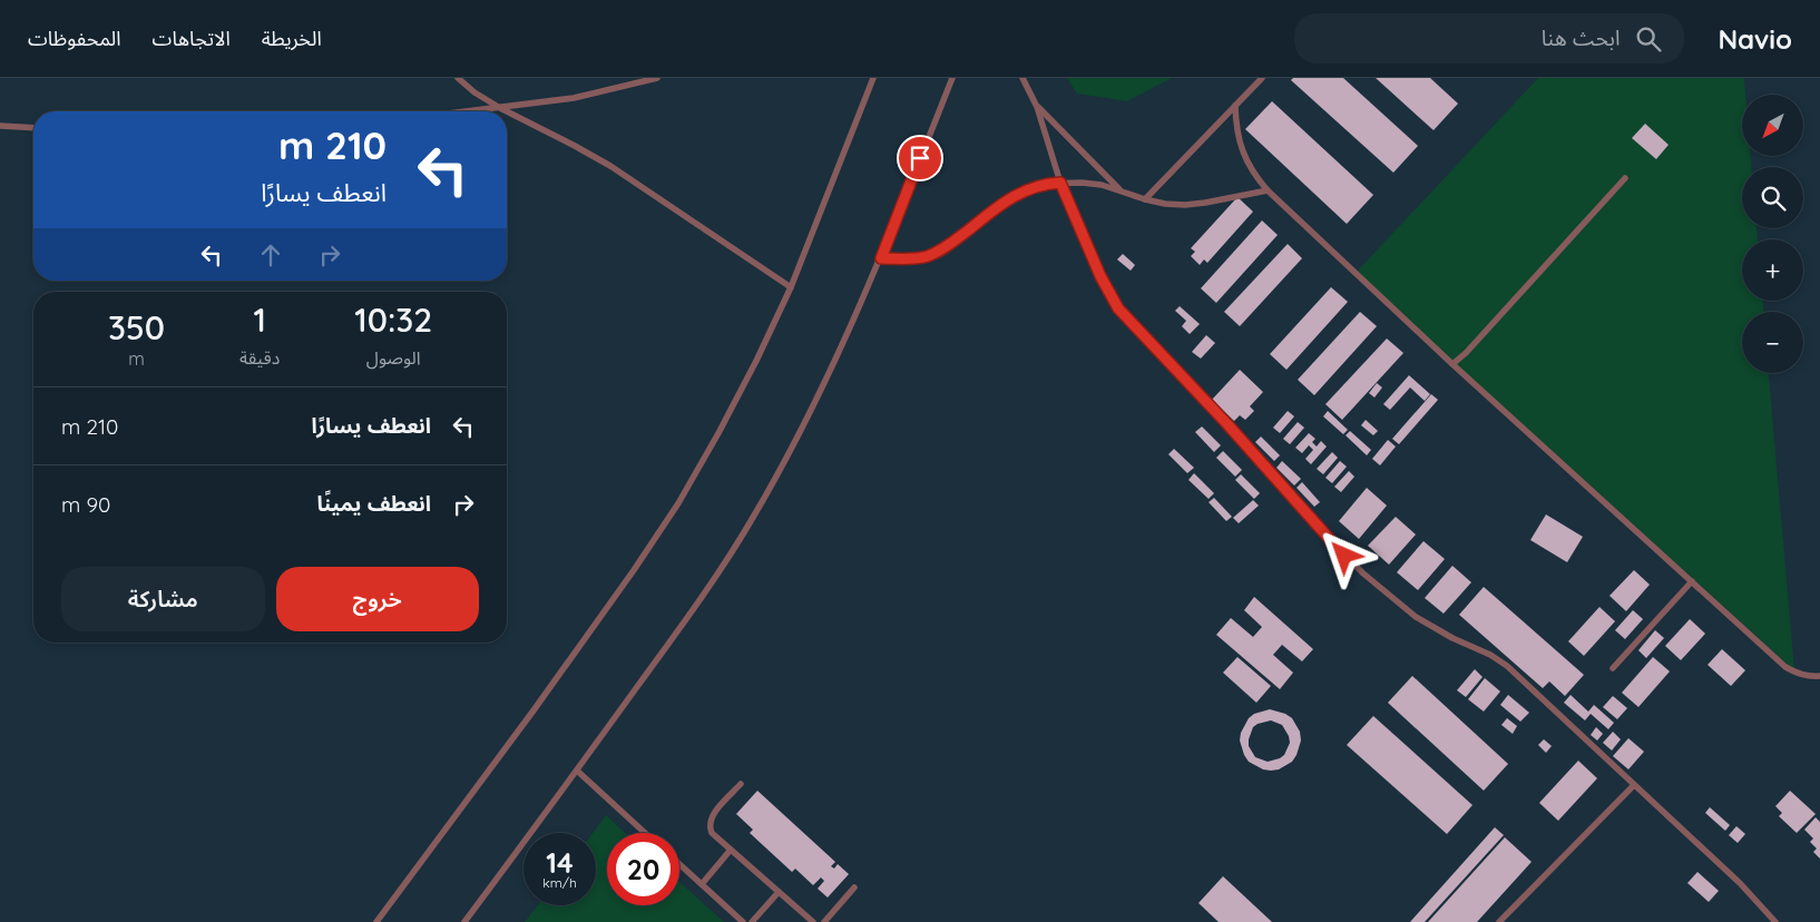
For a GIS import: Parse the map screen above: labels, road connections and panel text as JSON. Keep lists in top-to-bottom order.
{
  "north": "bottom left",
  "page": {
    "header": "Navio",
    "search": "ابحث هنا",
    "nav": ["الخريطة", "الاتجاهات", "المحفوظات"],
    "map_buttons": ["+", "−"],
    "turn": ["210 m", "انعطف يسارًا"],
    "eta": [
      "10:32",
      "الوصول",
      "1",
      "دقيقة",
      "350",
      "m"
    ],
    "list": [
      {
        "name": "انعطف يسارًا",
        "value": "210 m"
      },
      {
        "name": "انعطف يمينًا",
        "value": "90 m"
      }
    ],
    "buttons": ["خروج", "مشاركة"],
    "speed": "14 km/h",
    "limit": "20"
  }
}
